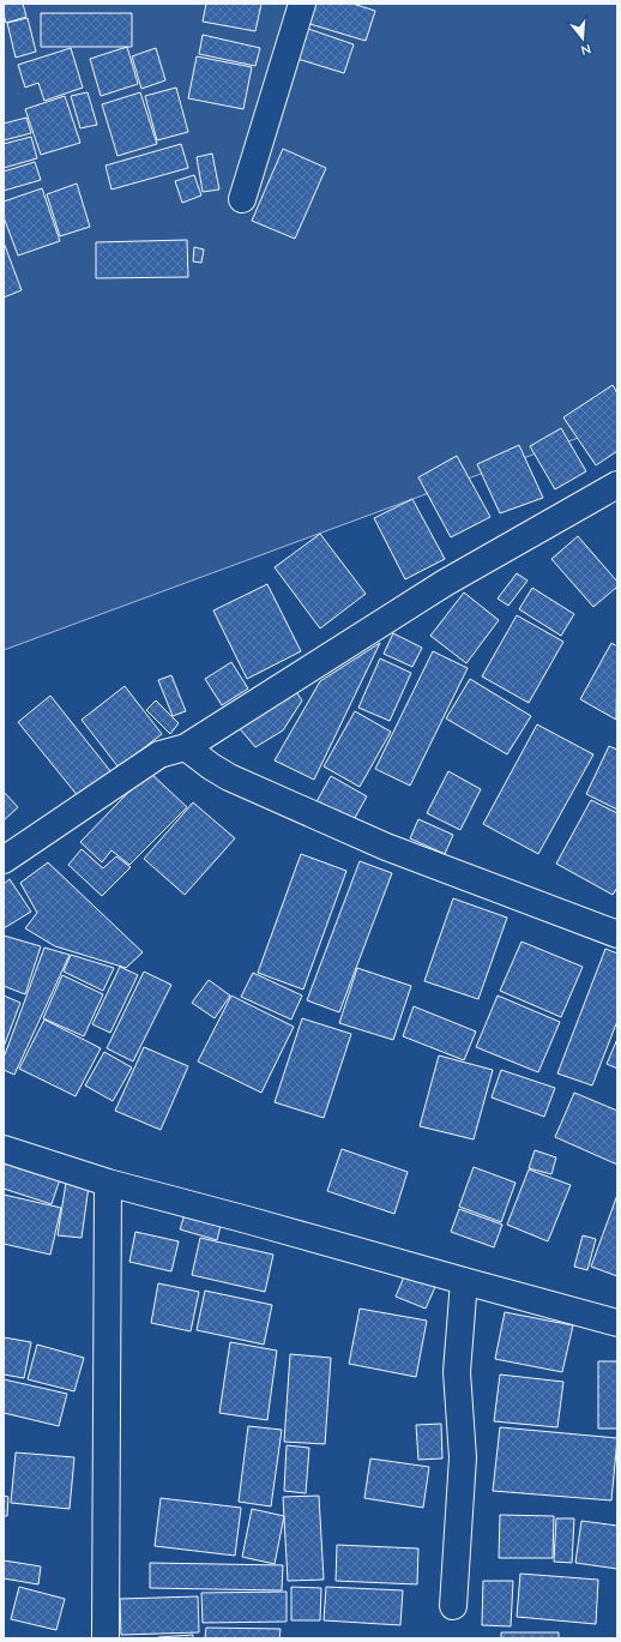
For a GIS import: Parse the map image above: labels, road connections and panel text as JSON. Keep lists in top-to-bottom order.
{
  "north": "bottom"
}
